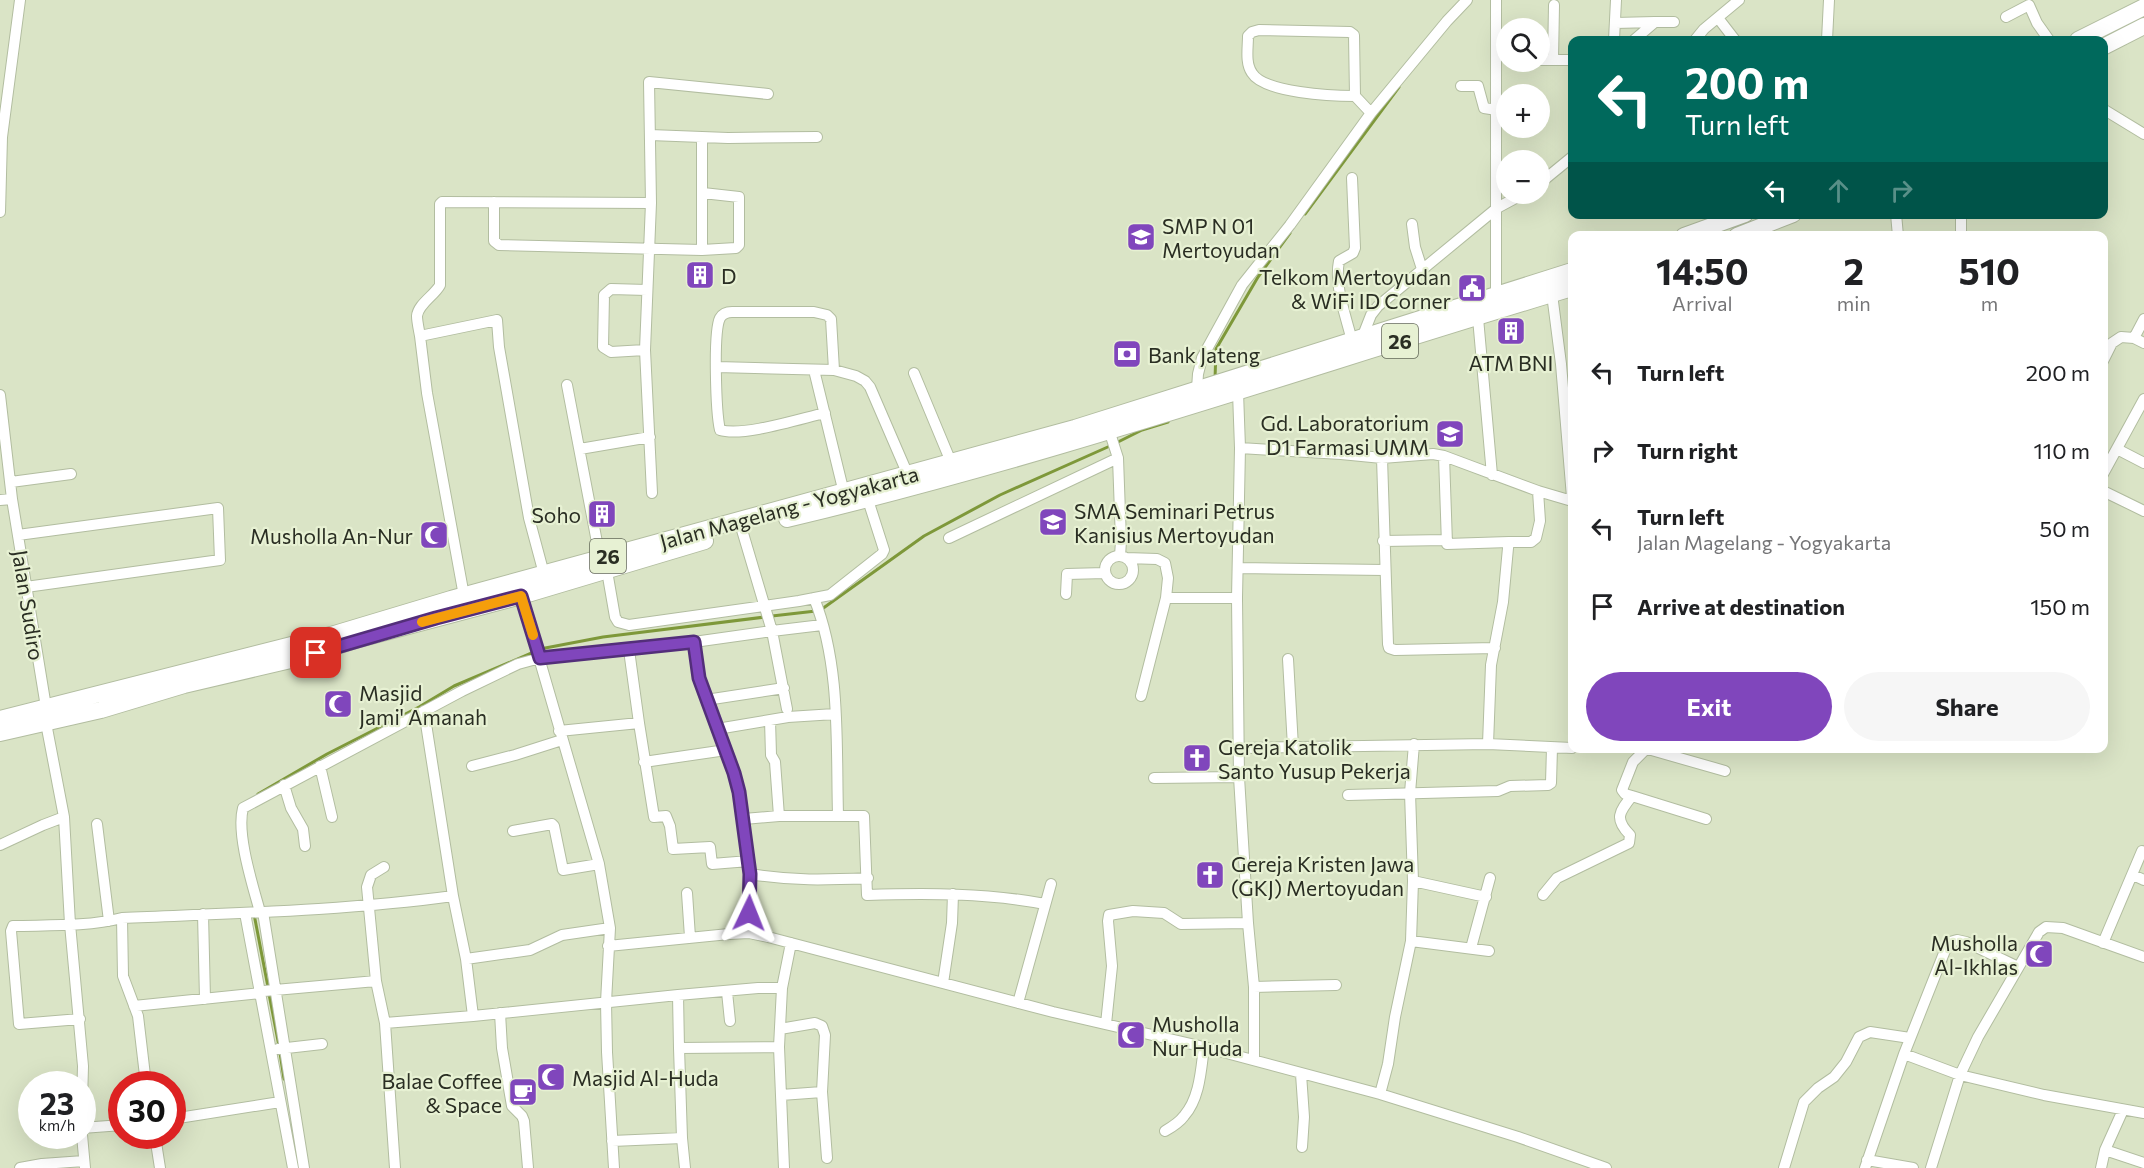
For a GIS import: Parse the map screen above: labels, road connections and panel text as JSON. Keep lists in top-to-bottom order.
{
  "streets": {
    "highway": ["26", "Jalan Magelang - Yogyakarta"],
    "street": ["Jalan Sudiro"]
  },
  "crossings": [
    ["Jalan Magelang - Yogyakarta", "Jalan Sudiro"]
  ],
  "places": {
    "school or university": ["SMP N 01 Mertoyudan", "Gd. Laboratorium D1 Farmasi UMM", "SMA Seminari Petrus Kanisius Mertoyudan"],
    "building": ["D", "ATM BNI", "Soho"],
    "public building": ["Telkom Mertoyudan & WiFi ID Corner"],
    "bank": ["Bank Jateng"],
    "mosque": [
      "Musholla An-Nur",
      "Masjid Jami' Amanah",
      "Musholla Al-Ikhlas",
      "Musholla Nur Huda",
      "Masjid Al-Huda"
    ],
    "church": ["Gereja Katolik Santo Yusup Pekerja", "Gereja Kristen Jawa (GKJ) Mertoyudan"],
    "cafe": ["Balae Coffee & Space"]
  },
  "page": {
    "map_buttons": ["+", "−"],
    "turn": ["200 m", "Turn left"],
    "eta": [
      "14:50",
      "Arrival",
      "2",
      "min",
      "510",
      "m"
    ],
    "list": [
      {
        "name": "Turn left",
        "value": "200 m"
      },
      {
        "name": "Turn right",
        "value": "110 m"
      },
      {
        "name": "Turn left",
        "note": "Jalan Magelang - Yogyakarta",
        "value": "50 m"
      },
      {
        "name": "Arrive at destination",
        "value": "150 m"
      }
    ],
    "buttons": ["Exit", "Share"],
    "speed": "23 km/h",
    "limit": "30"
  }
}
